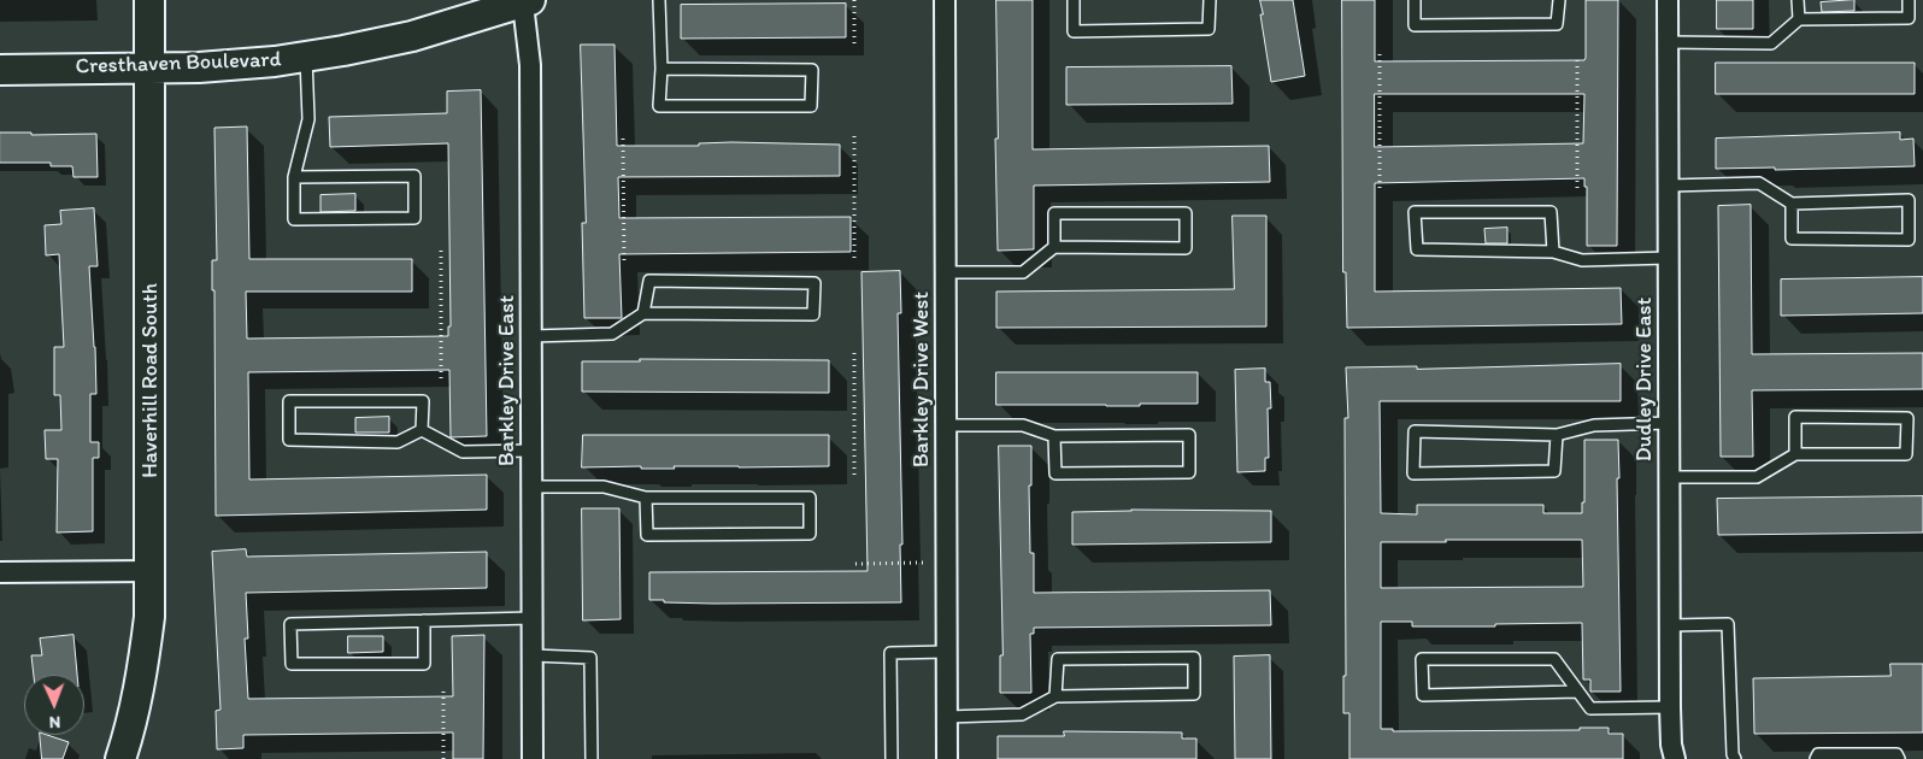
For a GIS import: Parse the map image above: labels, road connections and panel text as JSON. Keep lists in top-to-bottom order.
{
  "streets": {
    "street": [
      "Cresthaven Boulevard",
      "Barkley Drive West",
      "Dudley Drive East",
      "Haverhill Road South",
      "Barkley Drive East"
    ]
  },
  "crossings": [
    ["Cresthaven Boulevard", "Haverhill Road South"],
    ["Cresthaven Boulevard", "Barkley Drive East"]
  ],
  "north": "bottom"
}
